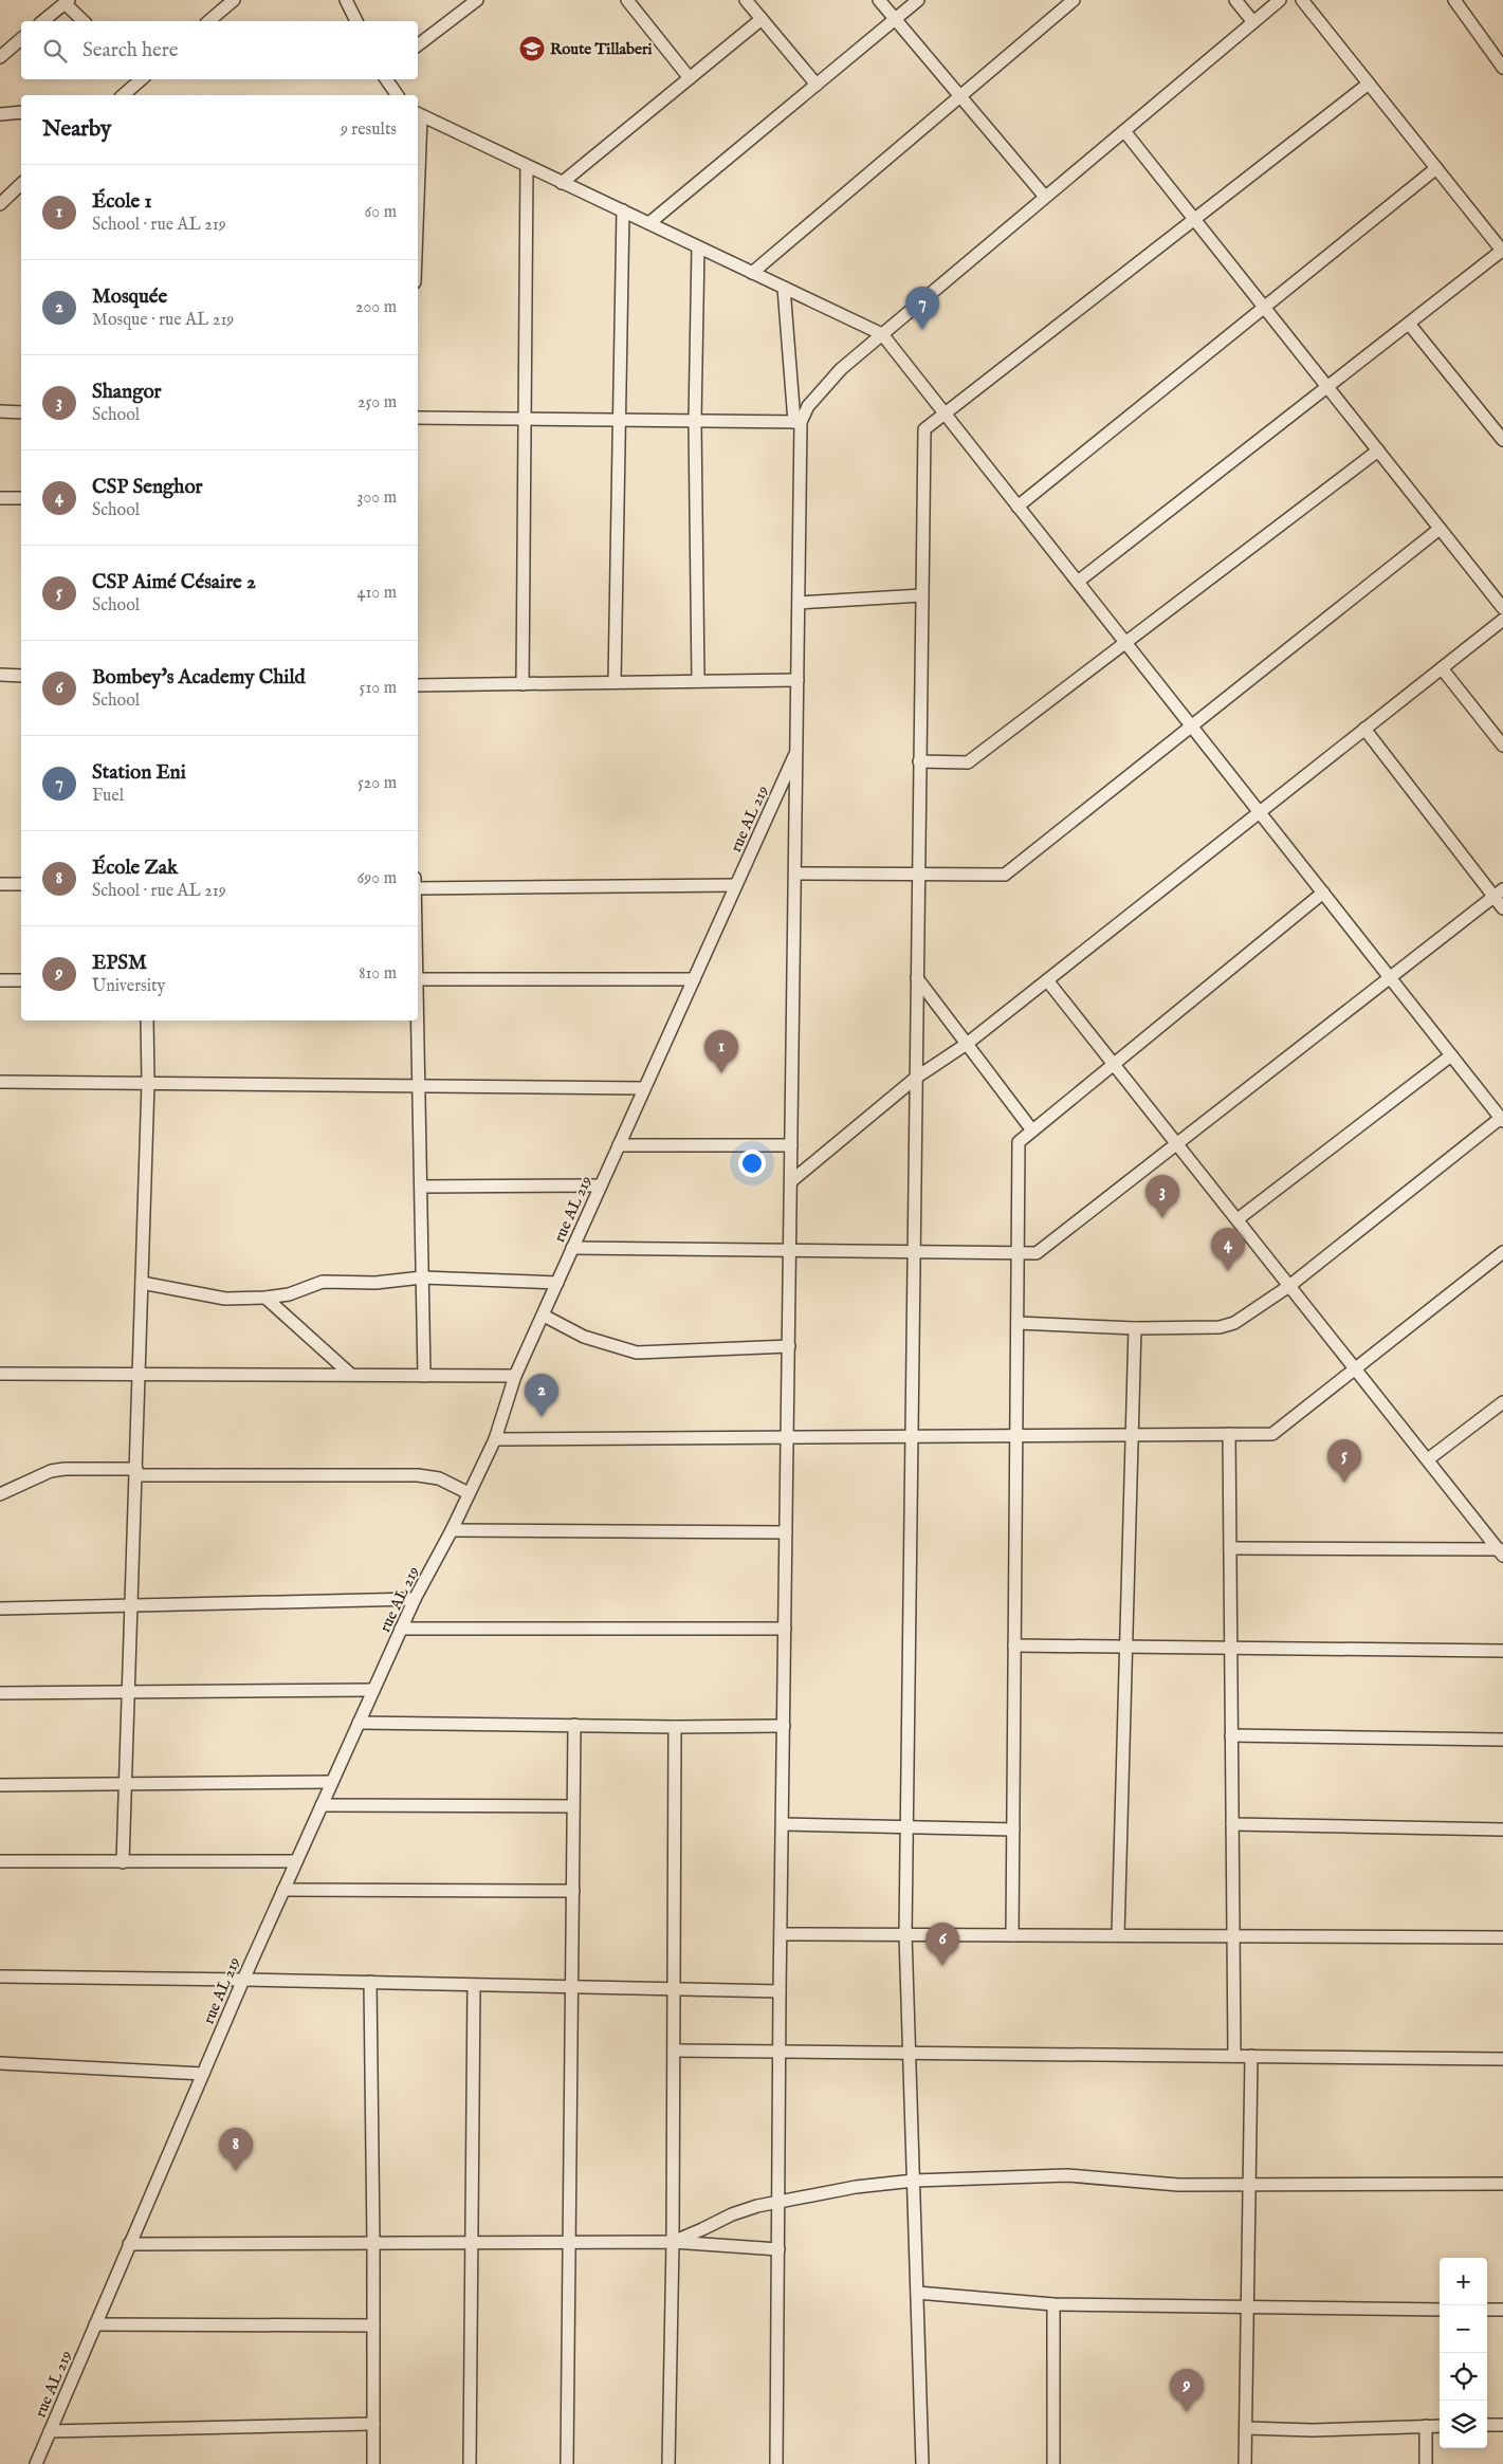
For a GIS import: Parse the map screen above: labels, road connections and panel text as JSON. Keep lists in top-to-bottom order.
{
  "streets": {
    "street": ["rue AL 219"]
  },
  "places": {
    "school or university": ["Route Tillaberi"]
  },
  "page": {
    "search": "Search here",
    "heading": ["Nearby", "9 results"],
    "list": [
      {
        "mark": "1",
        "name": "École 1",
        "note": "School · rue AL 219",
        "value": "60 m"
      },
      {
        "mark": "2",
        "name": "Mosquée",
        "note": "Mosque · rue AL 219",
        "value": "200 m"
      },
      {
        "mark": "3",
        "name": "Shangor",
        "note": "School",
        "value": "250 m"
      },
      {
        "mark": "4",
        "name": "CSP Senghor",
        "note": "School",
        "value": "300 m"
      },
      {
        "mark": "5",
        "name": "CSP Aimé Césaire 2",
        "note": "School",
        "value": "410 m"
      },
      {
        "mark": "6",
        "name": "Bombey's Academy Child",
        "note": "School",
        "value": "510 m"
      },
      {
        "mark": "7",
        "name": "Station Eni",
        "note": "Fuel",
        "value": "520 m"
      },
      {
        "mark": "8",
        "name": "École Zak",
        "note": "School · rue AL 219",
        "value": "690 m"
      },
      {
        "mark": "9",
        "name": "EPSM",
        "note": "University",
        "value": "810 m"
      }
    ],
    "pins": [
      "7",
      "1",
      "3",
      "4",
      "2",
      "5",
      "6",
      "8",
      "9"
    ],
    "map_buttons": ["+", "−"]
  }
}
